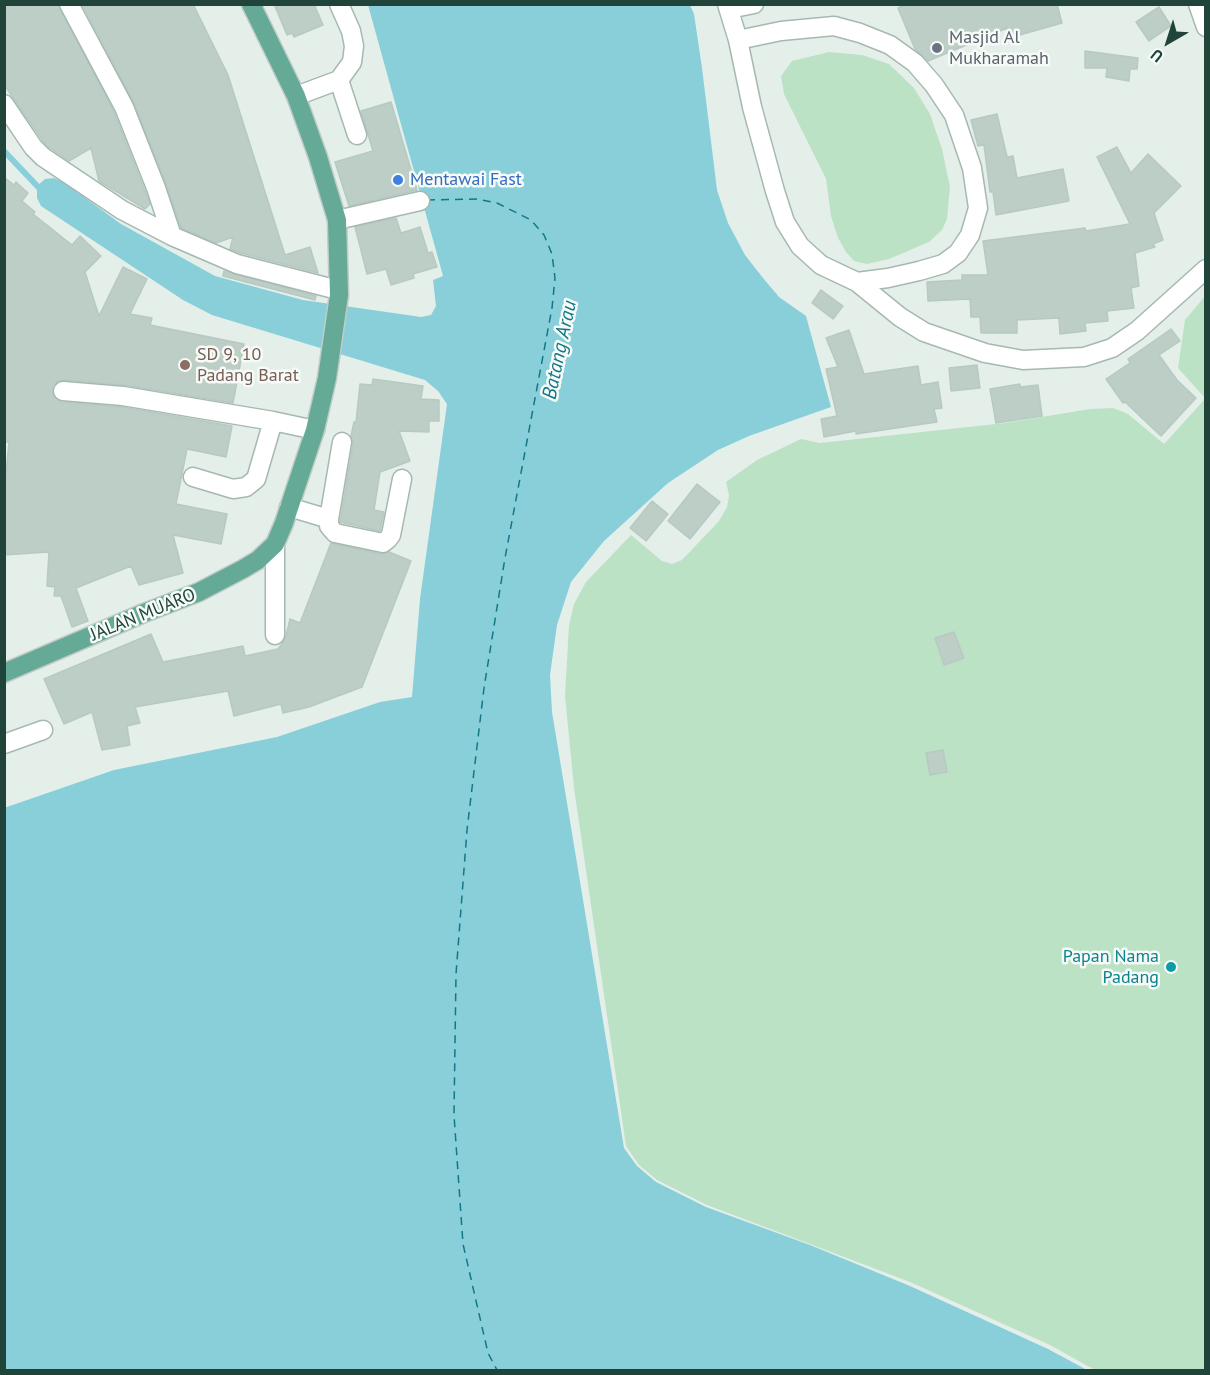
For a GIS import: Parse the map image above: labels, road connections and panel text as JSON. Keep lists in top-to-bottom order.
{
  "streets": {
    "main road": ["JALAN MUARO"]
  },
  "water": ["Batang Arau"],
  "places": [
    "Masjid Al Mukharamah",
    "Mentawai Fast",
    "SD 9, 10 Padang Barat",
    "Papan Nama Padang"
  ],
  "north": "bottom left"
}
